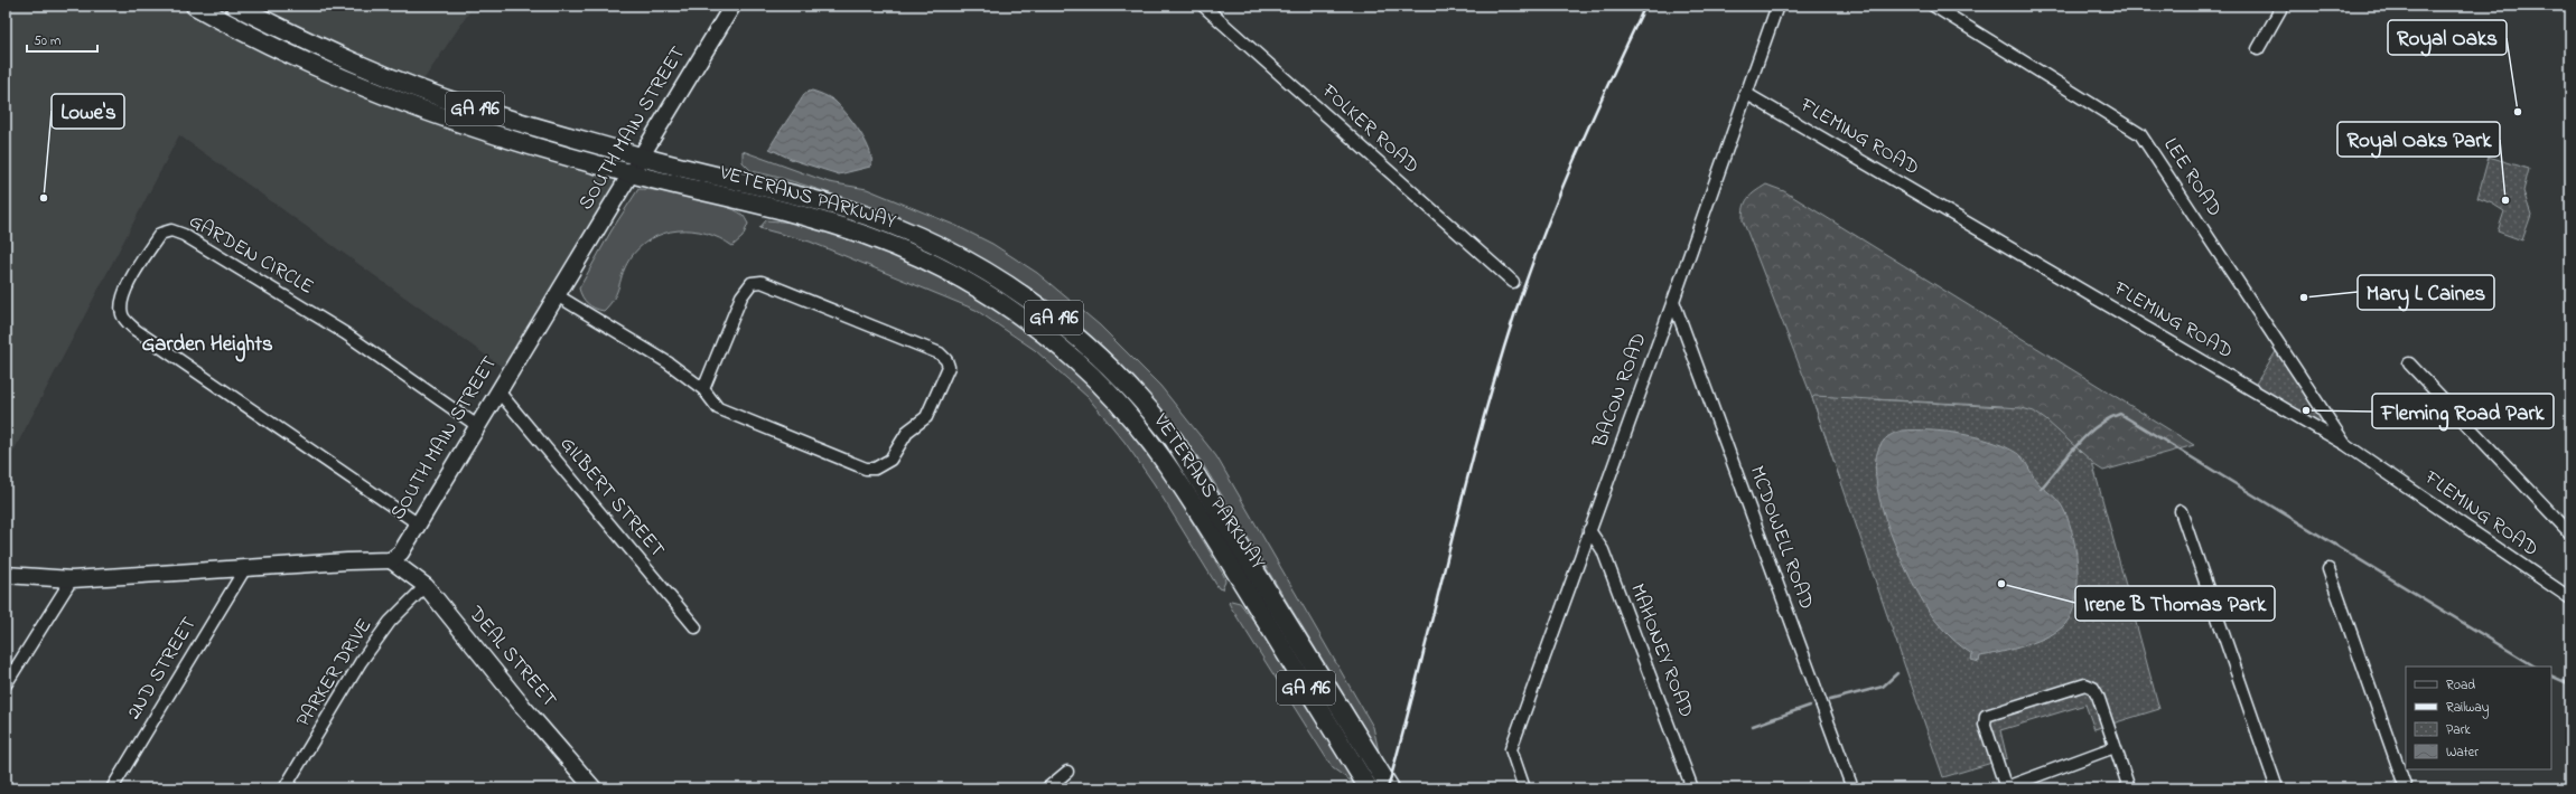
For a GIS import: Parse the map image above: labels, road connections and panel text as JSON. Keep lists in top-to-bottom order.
{
  "streets": {
    "main road": ["GA 196", "VETERANS PARKWAY"],
    "street": [
      "SOUTH MAIN STREET",
      "FOLKER ROAD",
      "FLEMING ROAD",
      "LEE ROAD",
      "GARDEN CIRCLE",
      "BACON ROAD",
      "GILBERT STREET",
      "MCDOWELL ROAD",
      "MAHONEY ROAD",
      "DEAL STREET",
      "2ND STREET",
      "PARKER DRIVE"
    ]
  },
  "crossings": [
    ["SOUTH MAIN STREET", "VETERANS PARKWAY"],
    ["SOUTH MAIN STREET", "GARDEN CIRCLE"],
    ["SOUTH MAIN STREET", "GILBERT STREET"],
    ["SOUTH MAIN STREET", "DEAL STREET"],
    ["FLEMING ROAD", "LEE ROAD"],
    ["FLEMING ROAD", "BACON ROAD"],
    ["BACON ROAD", "MCDOWELL ROAD"],
    ["BACON ROAD", "MAHONEY ROAD"],
    ["DEAL STREET", "PARKER DRIVE"]
  ],
  "districts": ["Garden Heights"],
  "places": [
    "Royal Oaks",
    "Lowe's",
    "Royal Oaks Park",
    "Mary L Caines",
    "Fleming Road Park",
    "Irene B Thomas Park"
  ],
  "legend": [
    "Road",
    "Railway",
    "Park",
    "Water"
  ],
  "scale_bar": "50 m"
}
